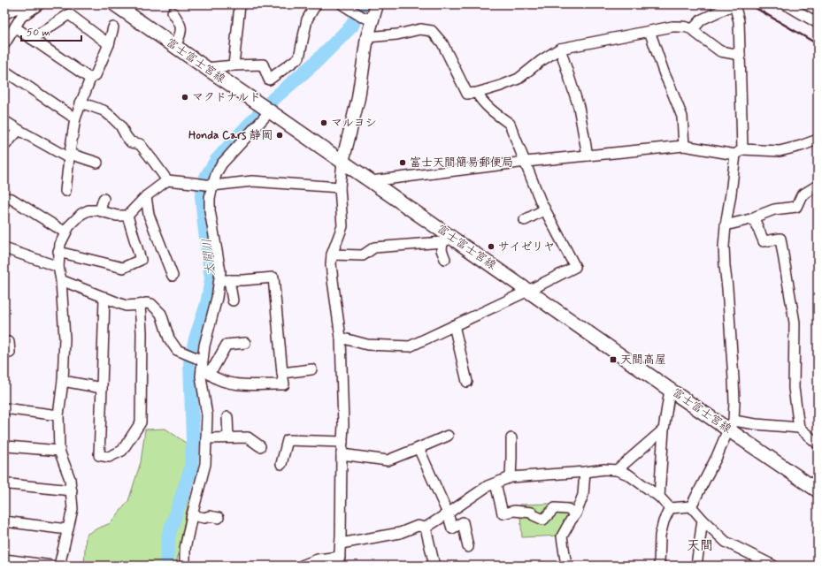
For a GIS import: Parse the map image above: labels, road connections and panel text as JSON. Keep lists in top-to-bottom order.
{
  "streets": {
    "main road": ["富士富士宮線"]
  },
  "districts": ["天間"],
  "water": ["大間川"],
  "places": {
    "other": [
      "マクドナルド",
      "マルヨシ",
      "Honda Cars 静岡",
      "富士天間簡易郵便局",
      "サイゼリヤ"
    ],
    "transit": ["天間高屋"]
  },
  "scale_bar": "50 m"
}
